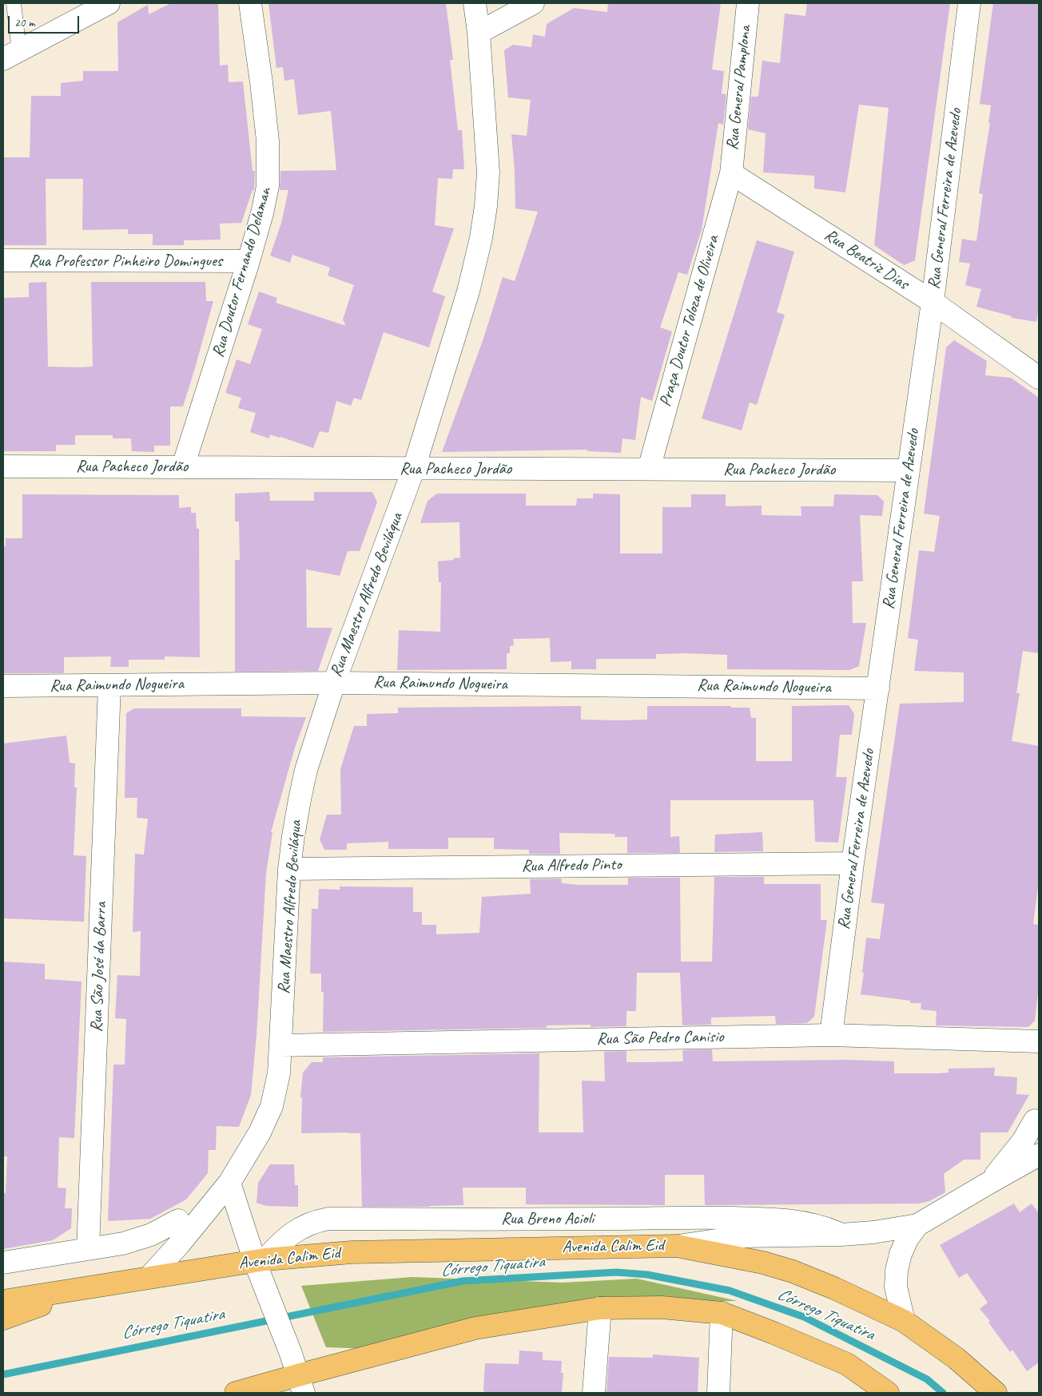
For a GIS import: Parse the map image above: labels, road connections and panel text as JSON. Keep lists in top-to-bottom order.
{
  "streets": {
    "main road": ["Avenida Calim Eid"],
    "street": [
      "Rua General Pamplona",
      "Rua General Ferreira de Azevedo",
      "Rua Beatriz Dias",
      "Rua Professor Pinheiro Domingues",
      "Rua Doutor Fernando Delaman",
      "Praça Doutor Toloza de Oliveira",
      "Rua Pacheco Jordão",
      "Rua Maestro Alfredo Beviláqua",
      "Rua Raimundo Nogueira",
      "Rua Alfredo Pinto",
      "Rua São José da Barra",
      "Rua São Pedro Canisio",
      "Rua Breno Acioli"
    ]
  },
  "crossings": [
    ["Rua General Pamplona", "Rua Beatriz Dias"],
    ["Rua General Pamplona", "Praça Doutor Toloza de Oliveira"],
    ["Rua General Ferreira de Azevedo", "Rua Beatriz Dias"],
    ["Rua General Ferreira de Azevedo", "Rua Pacheco Jordão"],
    ["Rua General Ferreira de Azevedo", "Rua Raimundo Nogueira"],
    ["Rua General Ferreira de Azevedo", "Rua Alfredo Pinto"],
    ["Rua General Ferreira de Azevedo", "Rua São Pedro Canisio"],
    ["Rua Beatriz Dias", "Praça Doutor Toloza de Oliveira"],
    ["Rua Professor Pinheiro Domingues", "Rua Doutor Fernando Delaman"],
    ["Rua Doutor Fernando Delaman", "Rua Pacheco Jordão"],
    ["Praça Doutor Toloza de Oliveira", "Rua Pacheco Jordão"],
    ["Rua Pacheco Jordão", "Rua Maestro Alfredo Beviláqua"],
    ["Rua Maestro Alfredo Beviláqua", "Rua Raimundo Nogueira"],
    ["Rua Maestro Alfredo Beviláqua", "Rua Alfredo Pinto"],
    ["Rua Maestro Alfredo Beviláqua", "Rua São Pedro Canisio"],
    ["Rua Maestro Alfredo Beviláqua", "Avenida Calim Eid"],
    ["Rua Raimundo Nogueira", "Rua São José da Barra"],
    ["Rua Breno Acioli", "Avenida Calim Eid"]
  ],
  "water": ["Córrego Tiquatira"],
  "scale_bar": "20 m"
}
